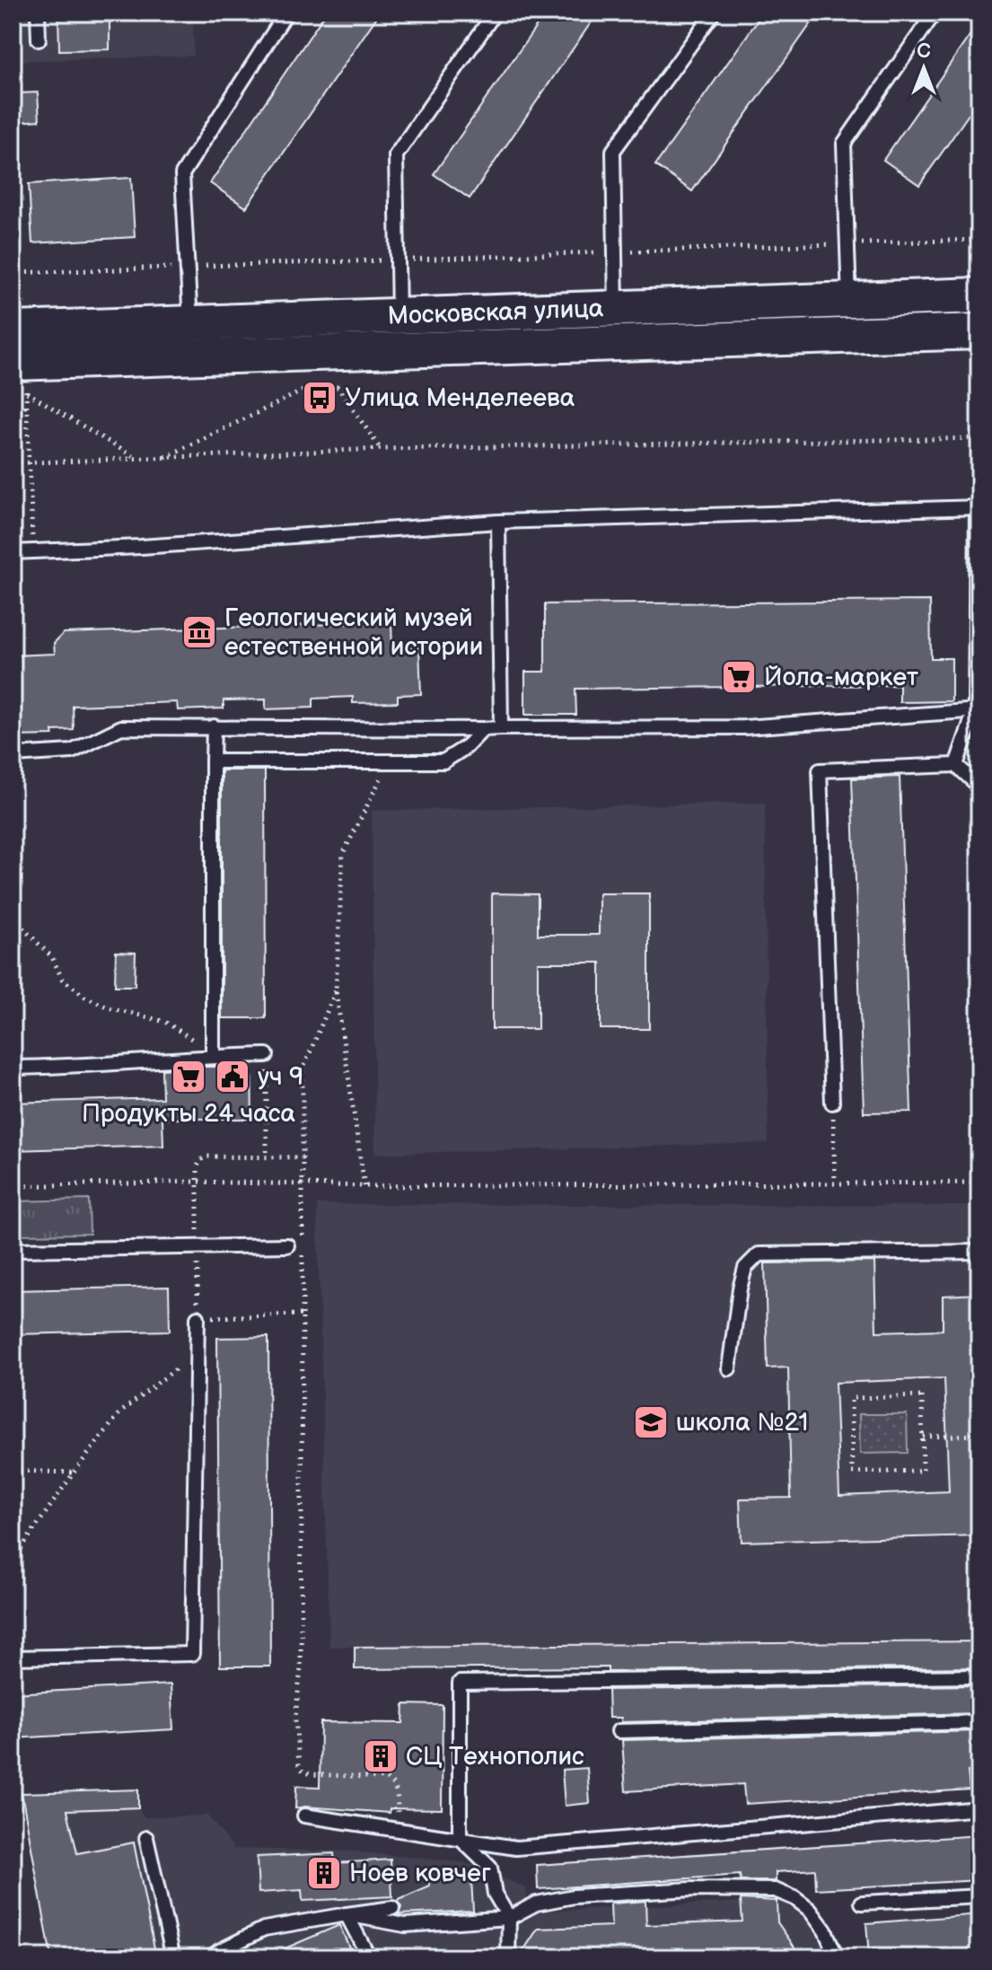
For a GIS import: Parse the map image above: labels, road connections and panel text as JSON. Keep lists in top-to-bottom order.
{
  "streets": {
    "main road": ["Московская улица"]
  },
  "places": {
    "bus stop": ["Улица Менделеева"],
    "museum": ["Геологический музей естественной истории"],
    "supermarket": ["Йола-маркет", "Продукты 24 часа"],
    "public building": ["уч 9"],
    "school or university": ["школа №21"],
    "building": ["СЦ Технополис", "Ноев ковчег"]
  },
  "north": "top"
}
